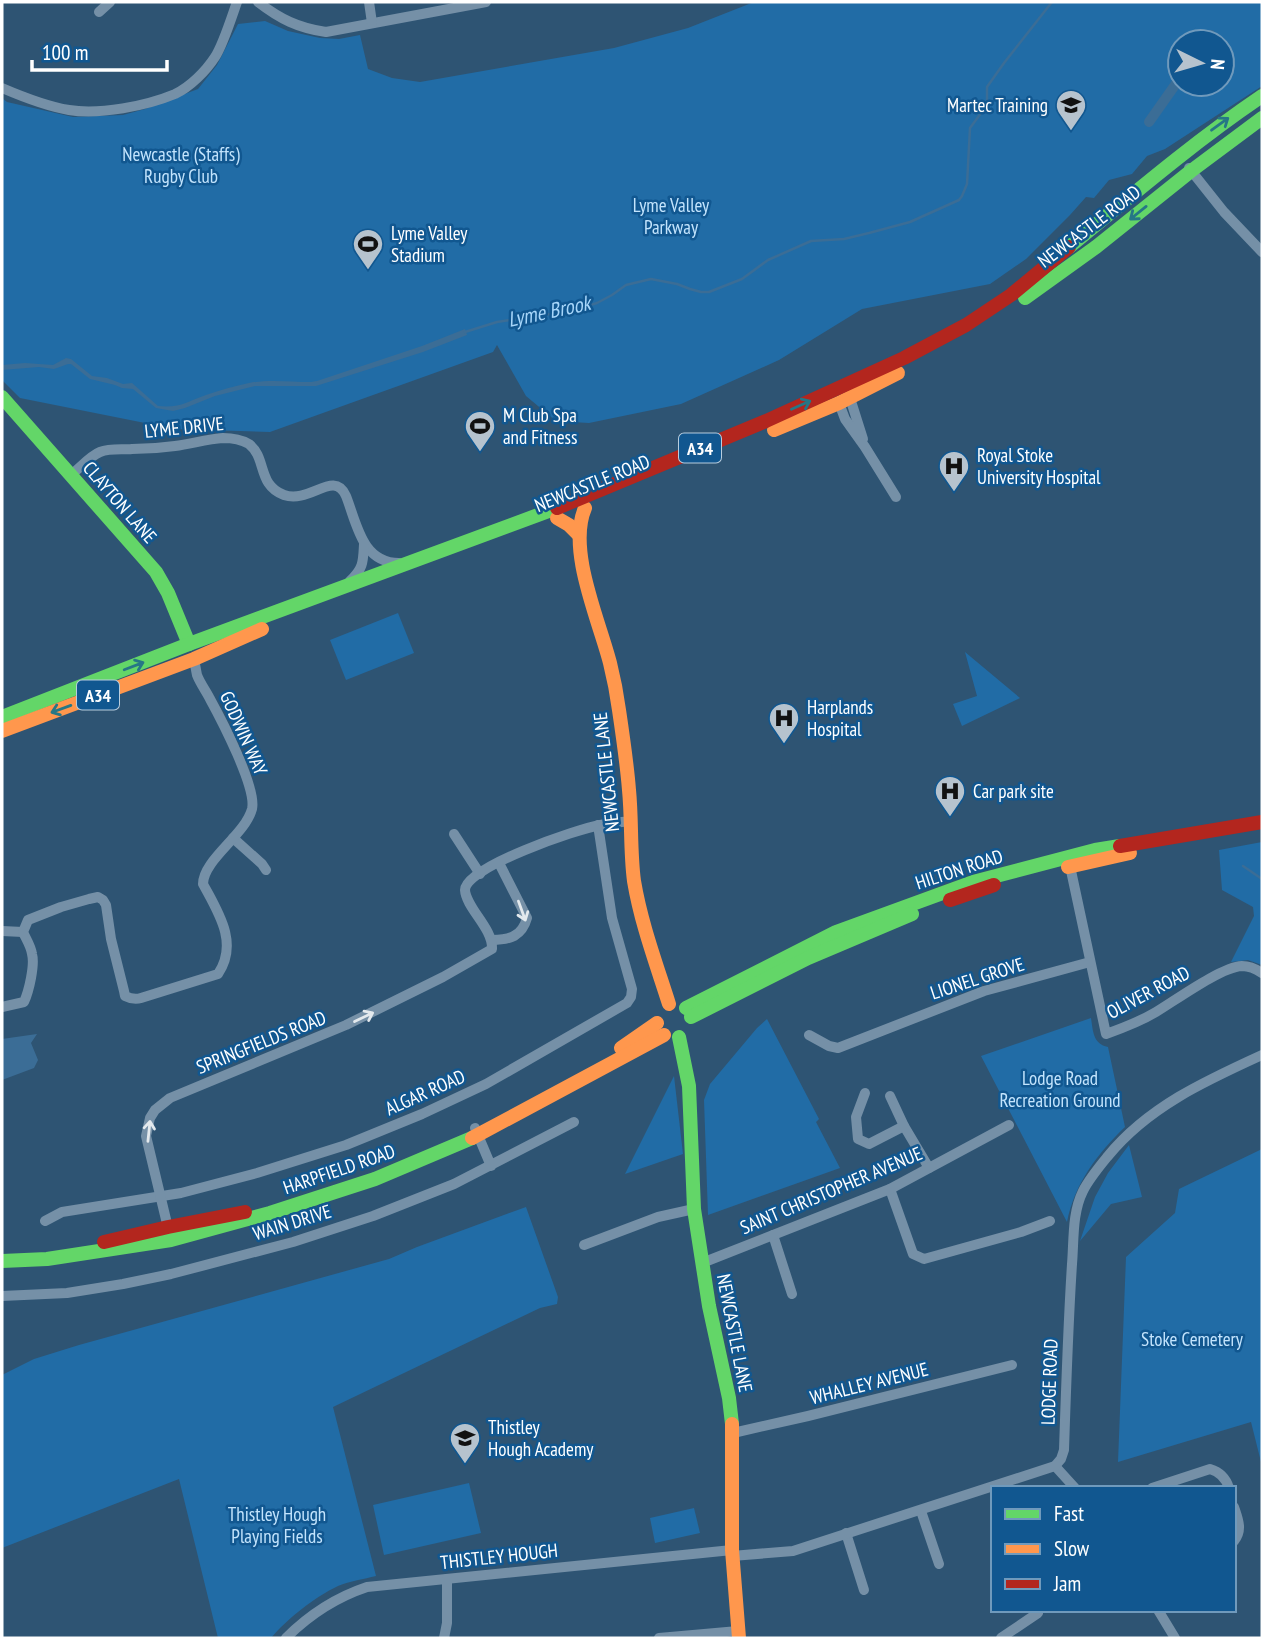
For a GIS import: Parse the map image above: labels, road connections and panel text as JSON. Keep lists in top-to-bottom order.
{
  "streets": {
    "main road": [
      "NEWCASTLE ROAD",
      "A34",
      "CLAYTON LANE",
      "NEWCASTLE LANE",
      "HILTON ROAD",
      "HARPFIELD ROAD"
    ],
    "street": [
      "LYME DRIVE",
      "GODWIN WAY",
      "LIONEL GROVE",
      "OLIVER ROAD",
      "SPRINGFIELDS ROAD",
      "ALGAR ROAD",
      "SAINT CHRISTOPHER AVENUE",
      "WAIN DRIVE",
      "LODGE ROAD",
      "WHALLEY AVENUE",
      "THISTLEY HOUGH"
    ]
  },
  "crossings": [
    ["NEWCASTLE ROAD", "A34"],
    ["NEWCASTLE ROAD", "CLAYTON LANE"],
    ["NEWCASTLE ROAD", "GODWIN WAY"],
    ["NEWCASTLE ROAD", "NEWCASTLE LANE"],
    ["LYME DRIVE", "CLAYTON LANE"],
    ["CLAYTON LANE", "GODWIN WAY"],
    ["NEWCASTLE LANE", "HILTON ROAD"],
    ["NEWCASTLE LANE", "HARPFIELD ROAD"],
    ["NEWCASTLE LANE", "SAINT CHRISTOPHER AVENUE"],
    ["NEWCASTLE LANE", "WHALLEY AVENUE"],
    ["NEWCASTLE LANE", "THISTLEY HOUGH"],
    ["HILTON ROAD", "OLIVER ROAD"],
    ["HILTON ROAD", "HARPFIELD ROAD"],
    ["LIONEL GROVE", "OLIVER ROAD"],
    ["SPRINGFIELDS ROAD", "ALGAR ROAD"],
    ["SPRINGFIELDS ROAD", "HARPFIELD ROAD"]
  ],
  "water": ["Lyme Brook"],
  "parks": [
    "Newcastle (Staffs) Rugby Club",
    "Lyme Valley Parkway",
    "Lodge Road Recreation Ground",
    "Stoke Cemetery",
    "Thistley Hough Playing Fields"
  ],
  "places": {
    "school or university": ["Martec Training", "Thistley Hough Academy"],
    "sports": ["Lyme Valley Stadium", "M Club Spa and Fitness"],
    "hospital": ["Royal Stoke University Hospital", "Harplands Hospital", "Car park site"]
  },
  "legend": ["Fast", "Slow", "Jam"],
  "scale_bar": "100 m",
  "north": "right"
}
